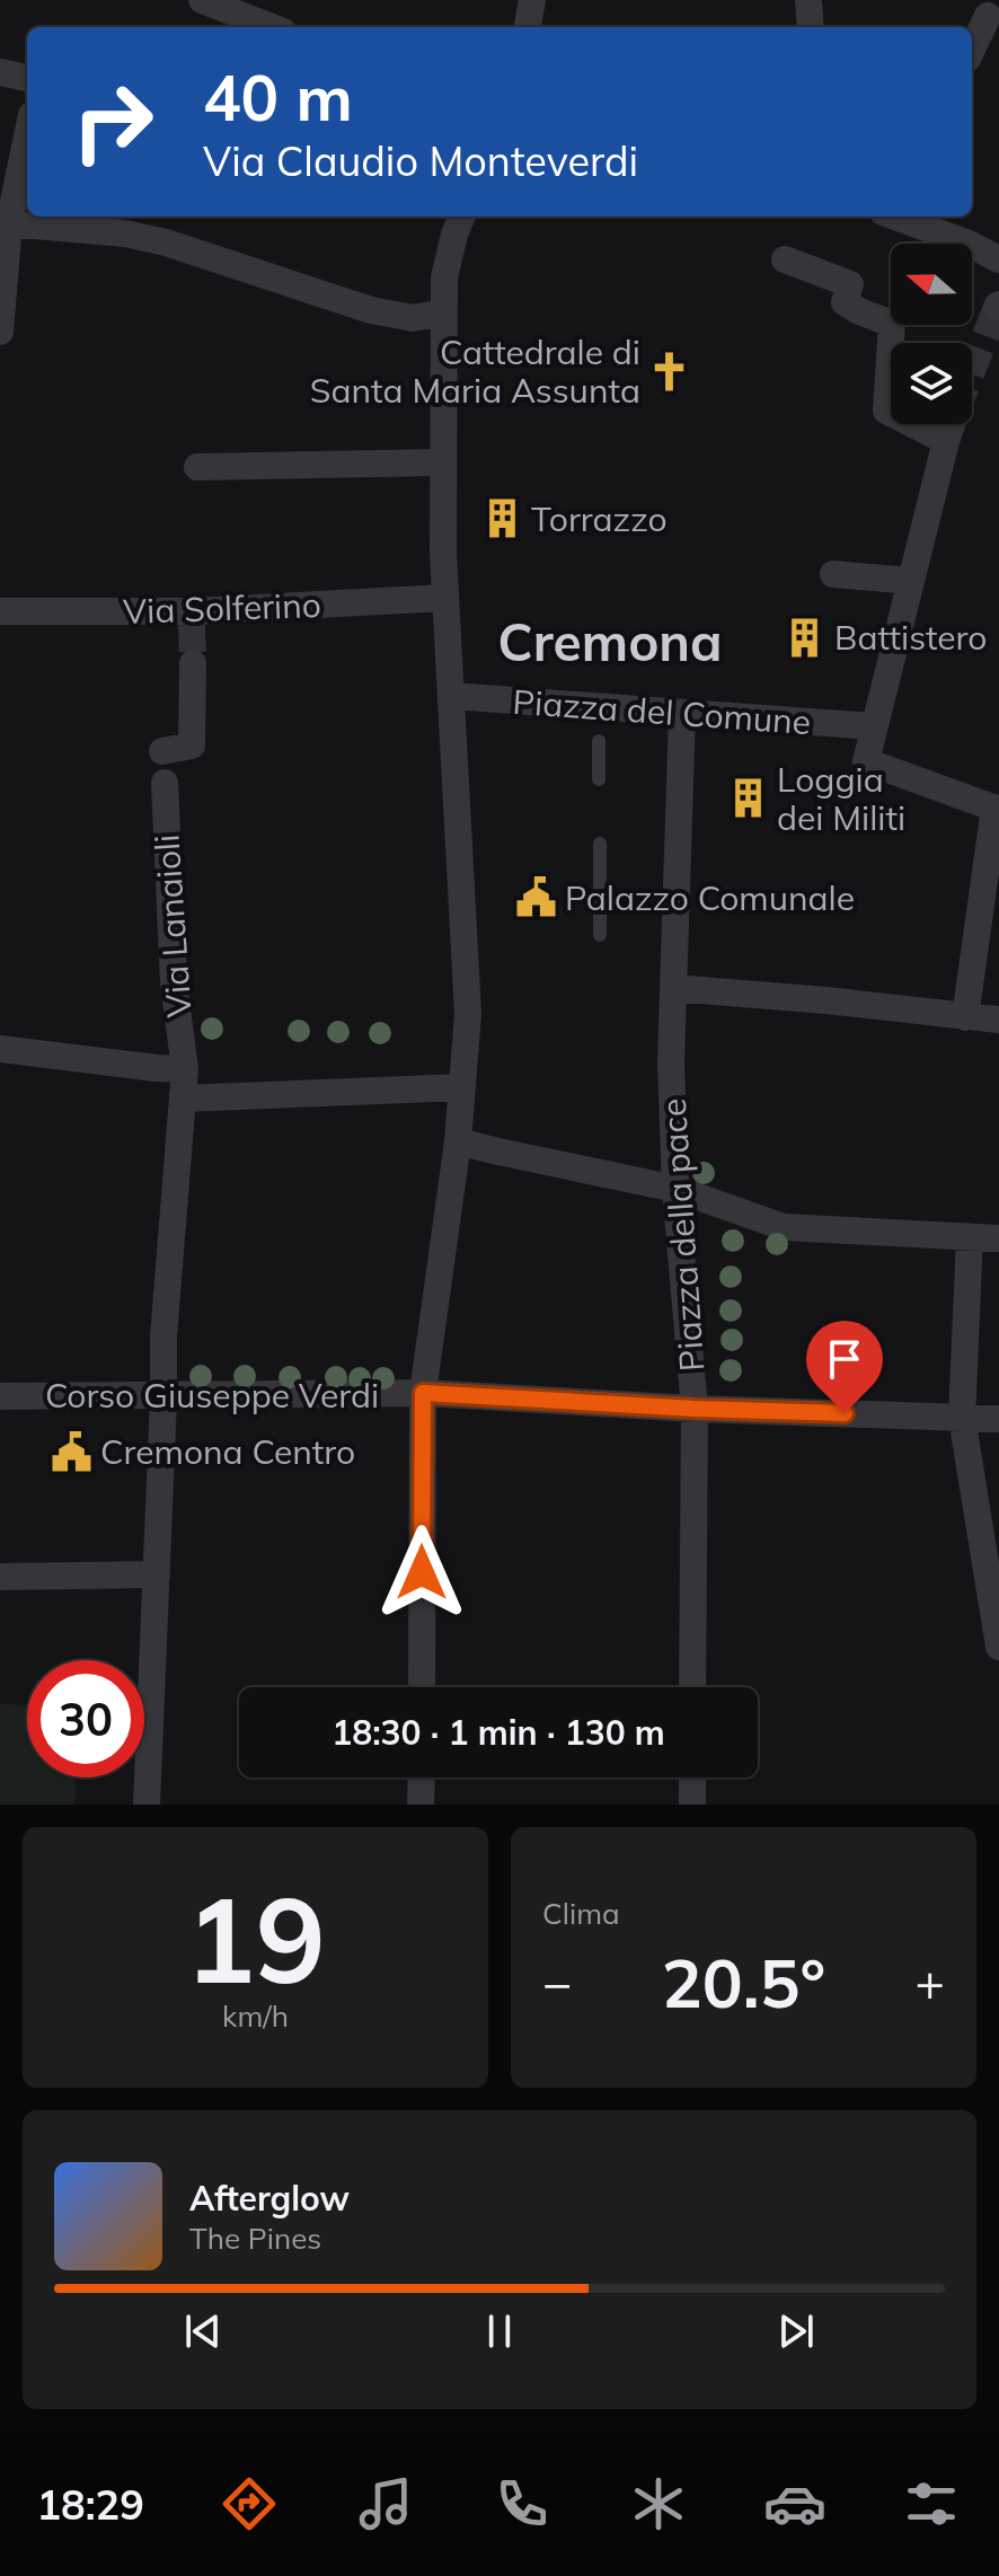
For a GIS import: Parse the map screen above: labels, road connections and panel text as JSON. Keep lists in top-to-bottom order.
{
  "streets": {
    "street": [
      "Via Solferino",
      "Piazza del Comune",
      "Via Lanaioli",
      "Piazza della pace",
      "Corso Giuseppe Verdi"
    ]
  },
  "crossings": [
    ["Piazza del Comune", "Piazza della pace"],
    ["Via Lanaioli", "Corso Giuseppe Verdi"],
    ["Piazza della pace", "Corso Giuseppe Verdi"]
  ],
  "districts": ["Cremona"],
  "places": {
    "church": ["Cattedrale di Santa Maria Assunta"],
    "building": ["Torrazzo", "Battistero", "Loggia dei Militi"],
    "public building": ["Palazzo Comunale", "Cremona Centro"]
  },
  "north": "left",
  "page": {
    "turn": ["40 m", "Via Claudio Monteverdi"],
    "limit": "30",
    "trip": "18:30 · 1 min · 130 m",
    "tile": [
      ["19", "km/h"],
      "Clima"
    ],
    "heat": ["−", "20.5°", "+"],
    "song": ["Afterglow", "The Pines"],
    "tabs": "18:29"
  }
}
